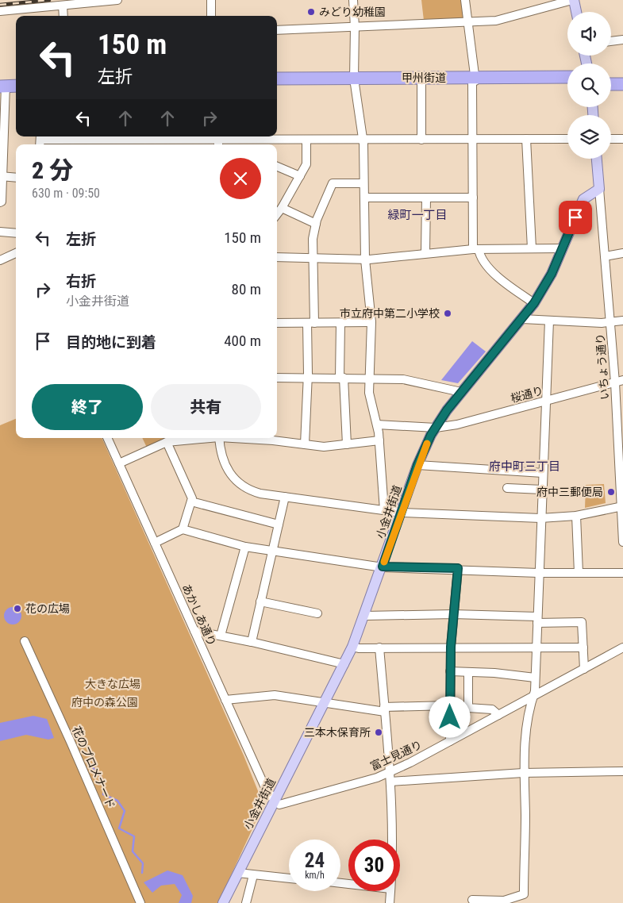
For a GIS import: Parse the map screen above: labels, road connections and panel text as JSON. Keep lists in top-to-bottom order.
{
  "streets": {
    "highway": ["甲州街道"],
    "main road": ["小金井街道"],
    "street": [
      "いちょう通り",
      "桜通り",
      "あかしあ通り",
      "富士見通り",
      "花のプロメナード"
    ]
  },
  "crossings": [
    ["いちょう通り", "桜通り"],
    ["いちょう通り", "小金井街道"],
    ["桜通り", "小金井街道"],
    ["小金井街道", "あかしあ通り"],
    ["小金井街道", "富士見通り"],
    ["あかしあ通り", "富士見通り"]
  ],
  "districts": ["緑町一丁目", "府中町三丁目"],
  "parks": ["大きな広場", "府中の森公園"],
  "places": [
    "みどり幼稚園",
    "市立府中第二小学校",
    "府中三郵便局",
    "花の広場",
    "三本木保育所"
  ],
  "page": {
    "turn": ["150 m", "左折"],
    "heading": ["2 分", "630 m · 09:50"],
    "list": [
      {
        "name": "左折",
        "value": "150 m"
      },
      {
        "name": "右折",
        "note": "小金井街道",
        "value": "80 m"
      },
      {
        "name": "目的地に到着",
        "value": "400 m"
      }
    ],
    "buttons": ["終了", "共有"],
    "speed": "24 km/h",
    "limit": "30"
  }
}
